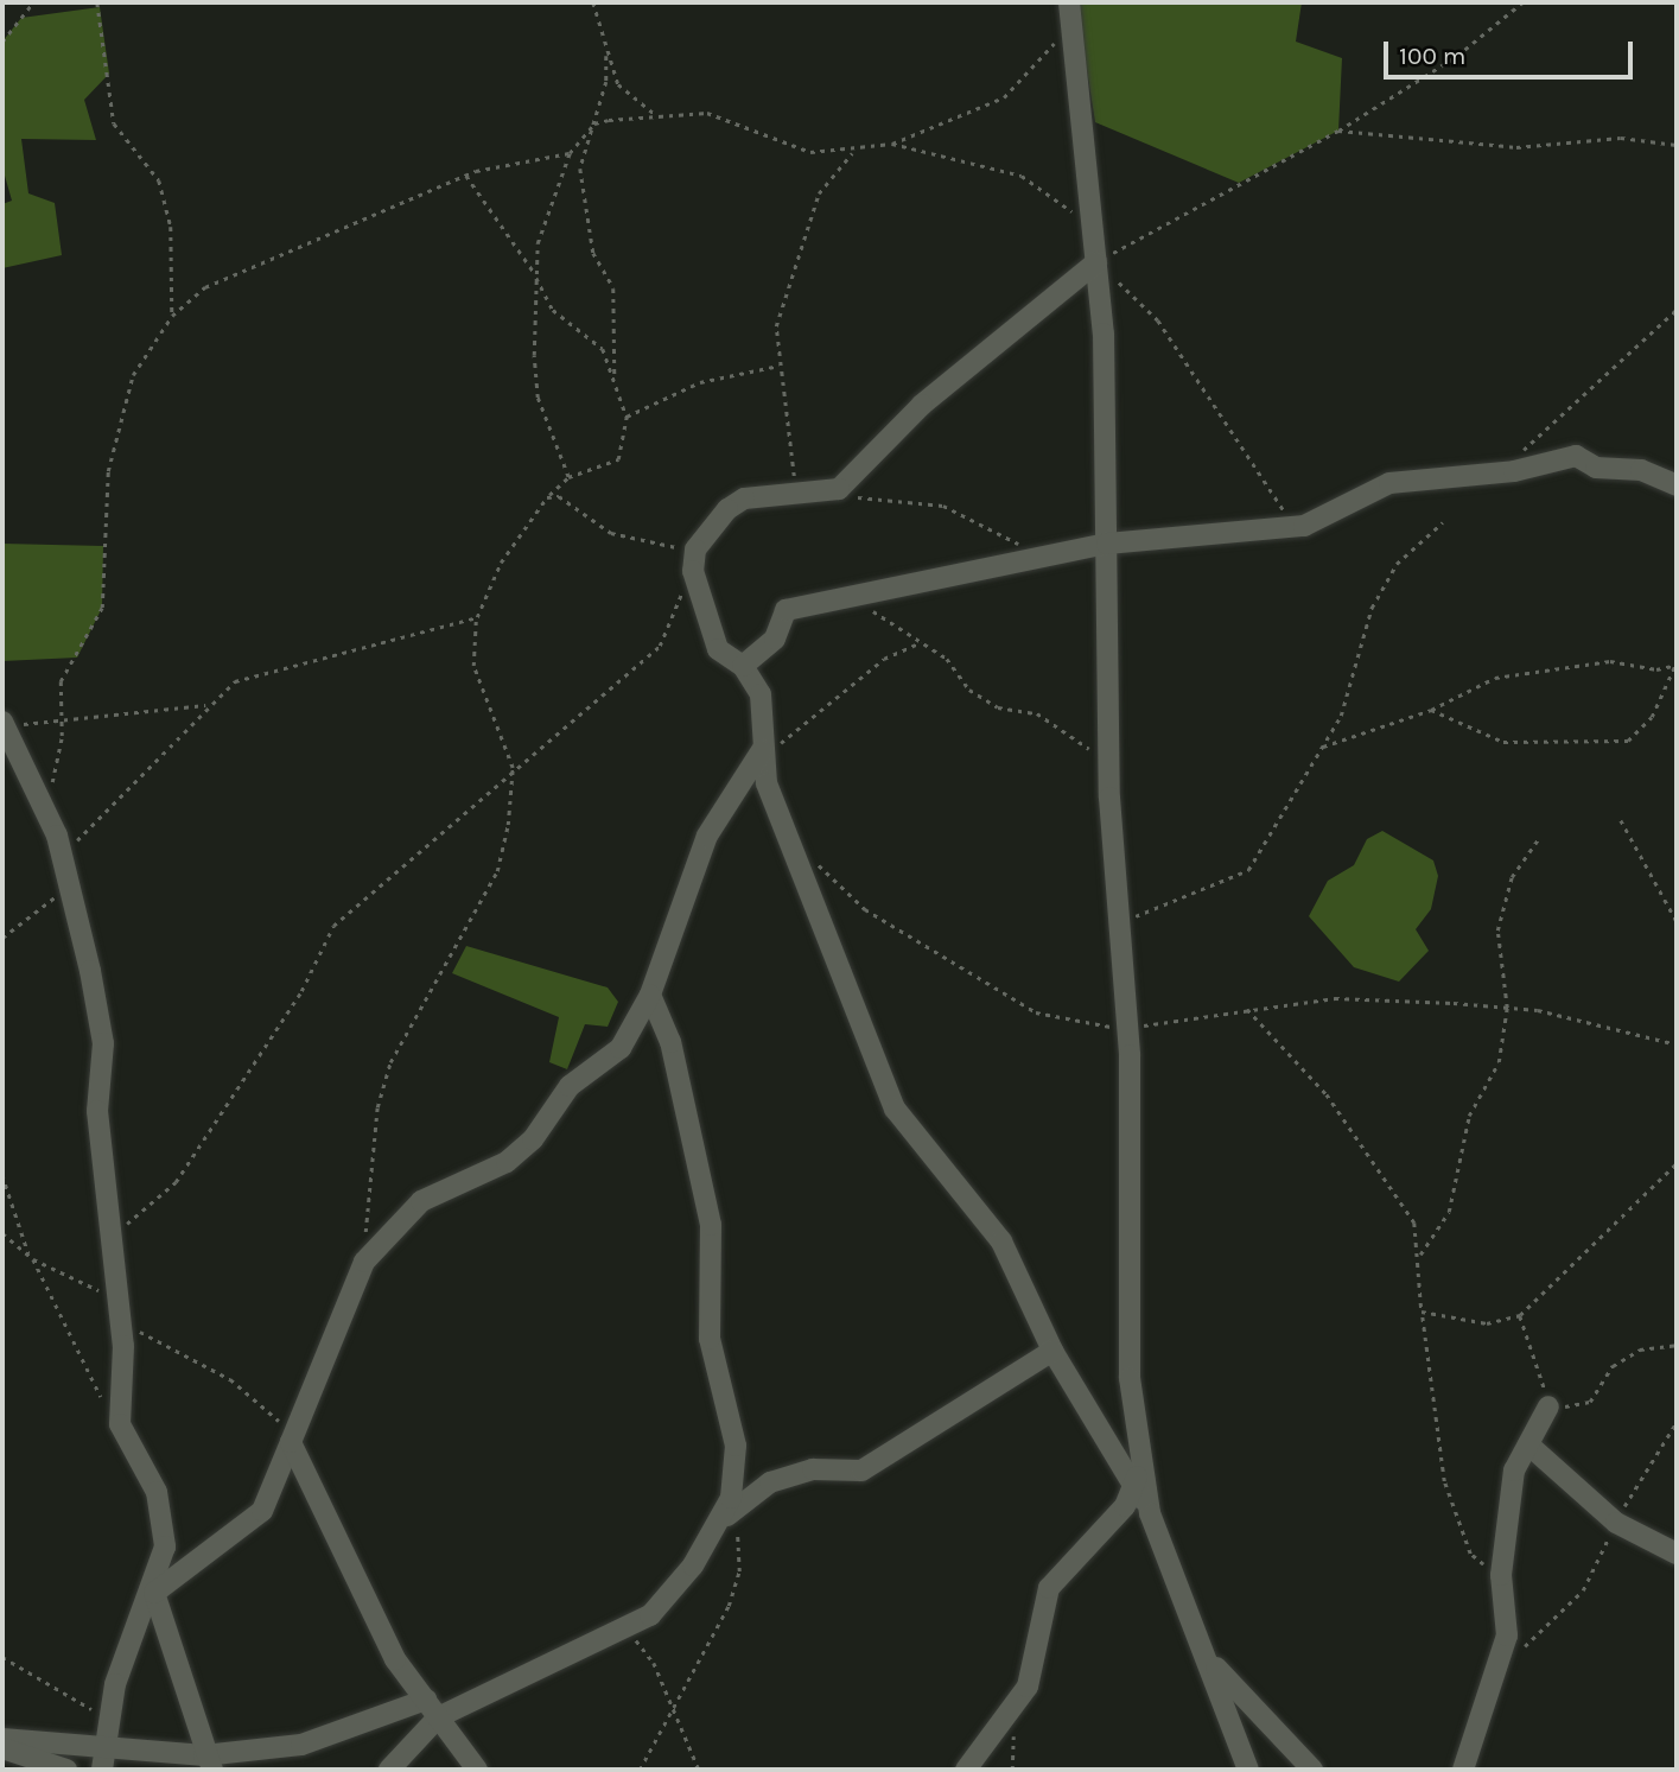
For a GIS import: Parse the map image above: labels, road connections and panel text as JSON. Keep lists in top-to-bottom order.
{
  "scale_bar": "100 m"
}
